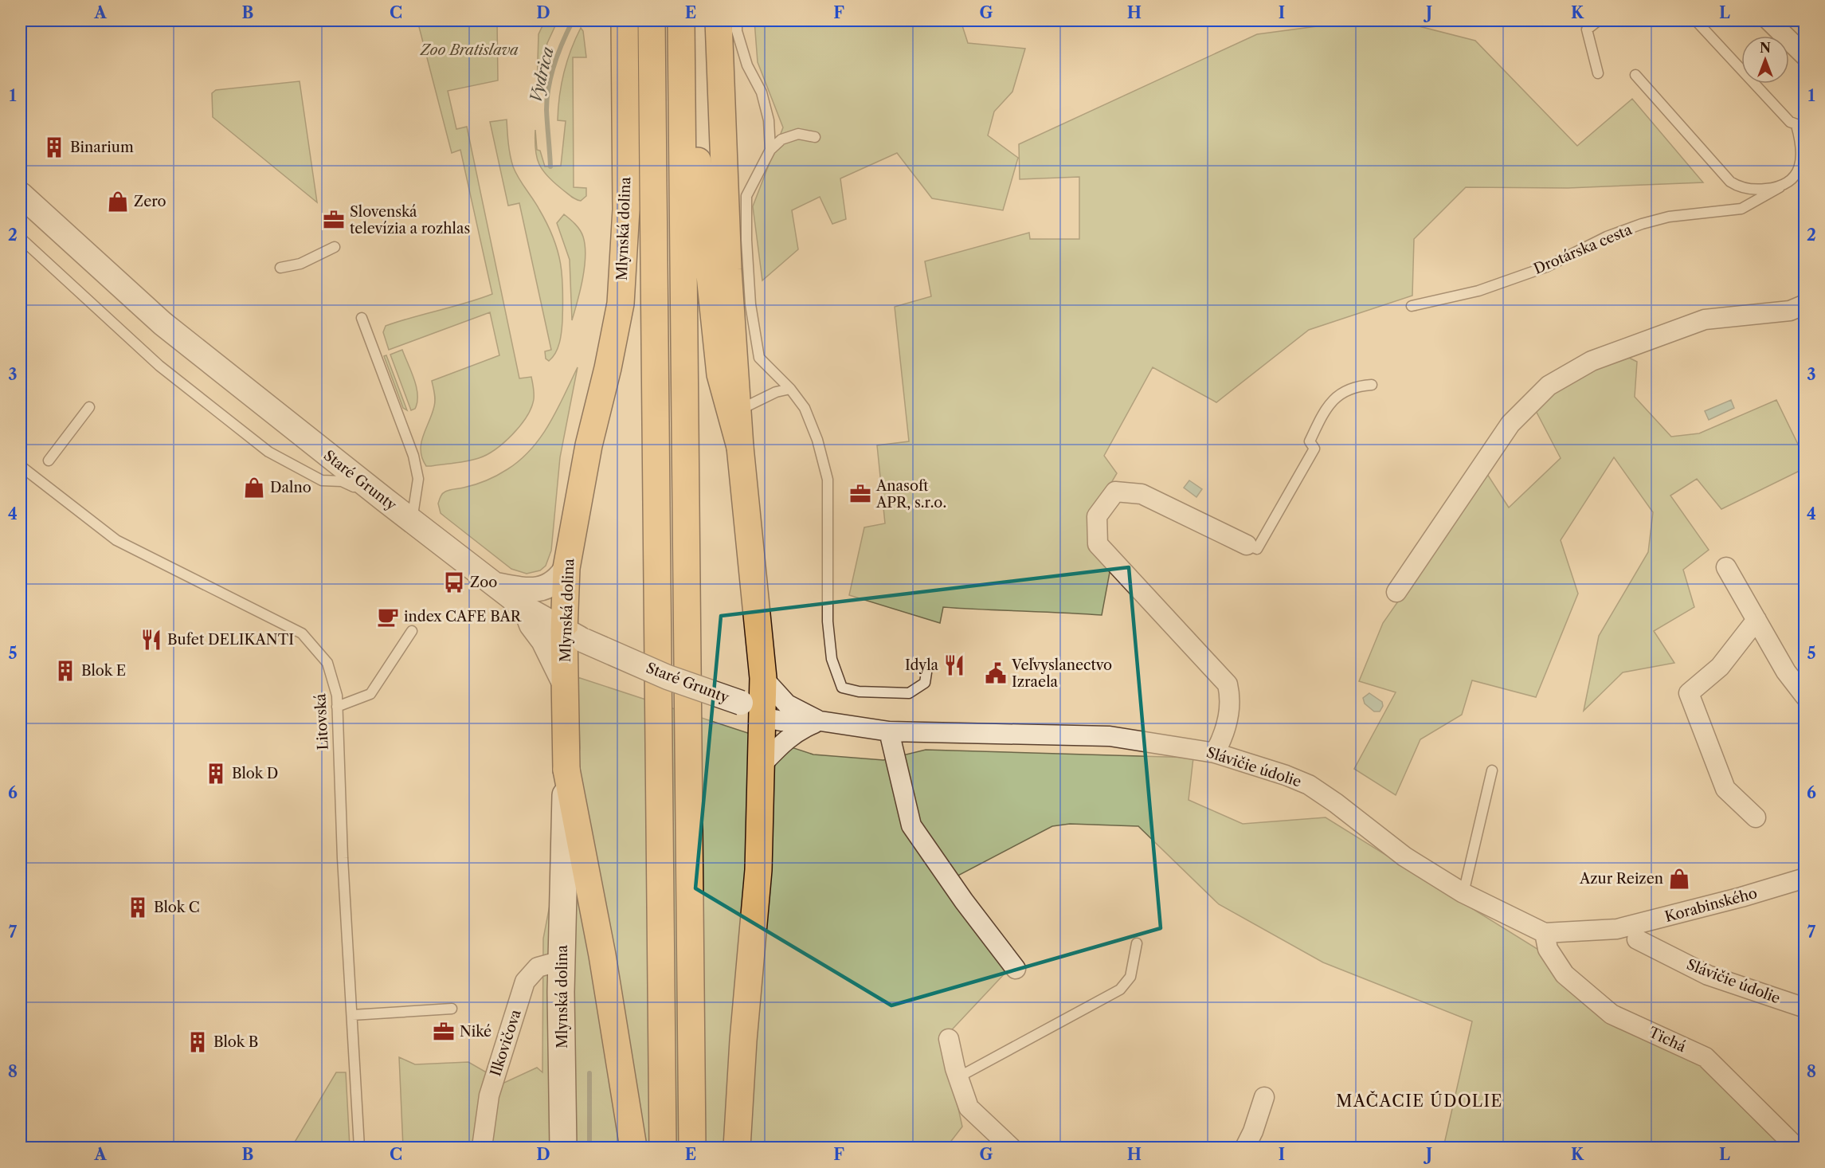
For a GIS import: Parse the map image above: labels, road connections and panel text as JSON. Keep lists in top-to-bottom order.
{
  "streets": {
    "main road": ["Mlynská dolina"],
    "street": [
      "Staré Grunty",
      "Slávičie údolie",
      "Korabinského",
      "Tichá",
      "Ilkovičova"
    ],
    "lane": ["Drotárska cesta", "Litovská"]
  },
  "crossings": [
    ["Mlynská dolina", "Staré Grunty"],
    ["Mlynská dolina", "Ilkovičova"],
    ["Staré Grunty", "Slávičie údolie"],
    ["Slávičie údolie", "Korabinského"],
    ["Slávičie údolie", "Tichá"]
  ],
  "districts": ["MAČACIE ÚDOLIE"],
  "water": ["Vydrica"],
  "parks": ["Zoo Bratislava"],
  "places": {
    "building": [
      "Binarium",
      "Blok E",
      "Blok D",
      "Blok C",
      "Blok B"
    ],
    "shop": ["Zero", "Dalno", "Azur Reizen"],
    "office": ["Slovenská televízia a rozhlas", "Anasoft APR, s.r.o.", "Niké"],
    "bus stop": ["Zoo"],
    "cafe": ["index CAFE BAR"],
    "restaurant": ["Bufet DELIKANTI", "Idyla"],
    "public building": ["Veľvyslanectvo Izraela"]
  },
  "north": "top",
  "grid": {
    "columns": [
      "A",
      "B",
      "C",
      "D",
      "E",
      "F",
      "G",
      "H",
      "I",
      "J",
      "K",
      "L"
    ],
    "rows": [
      "1",
      "2",
      "3",
      "4",
      "5",
      "6",
      "7",
      "8"
    ]
  }
}
